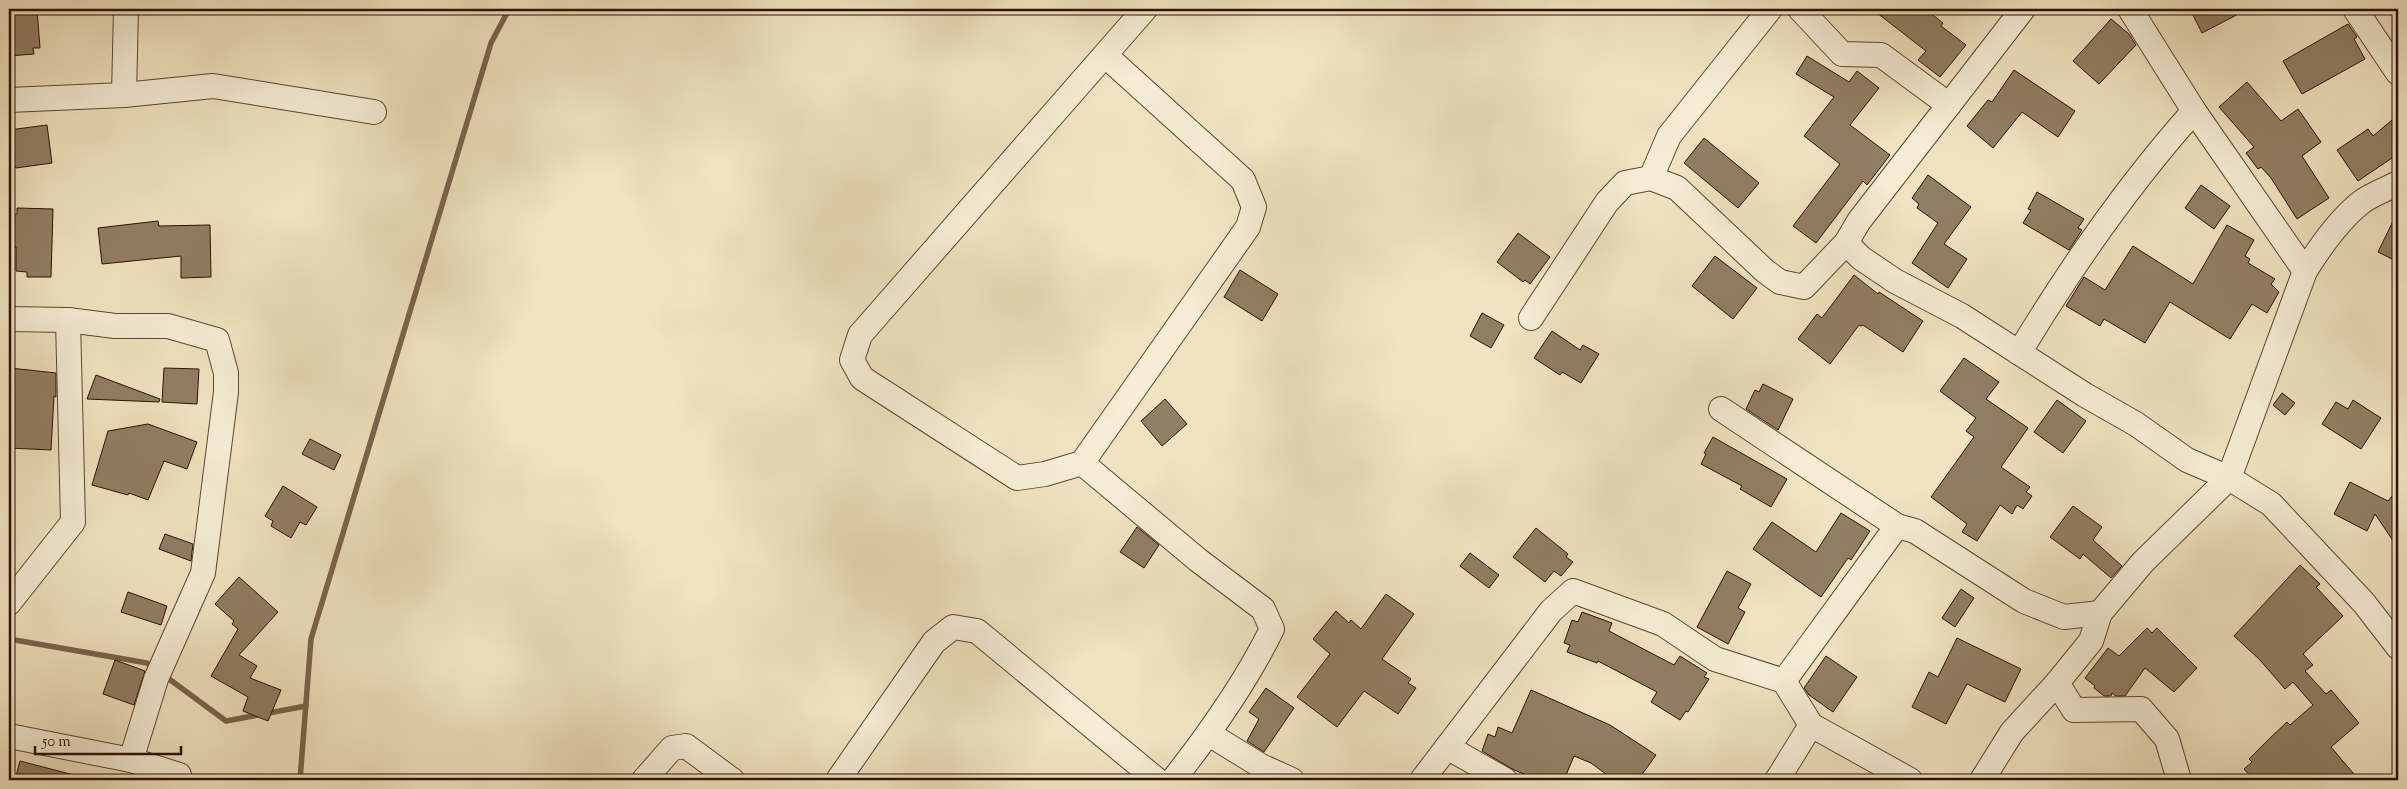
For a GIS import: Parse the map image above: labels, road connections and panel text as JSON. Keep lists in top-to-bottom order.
{
  "scale_bar": "50 m"
}
